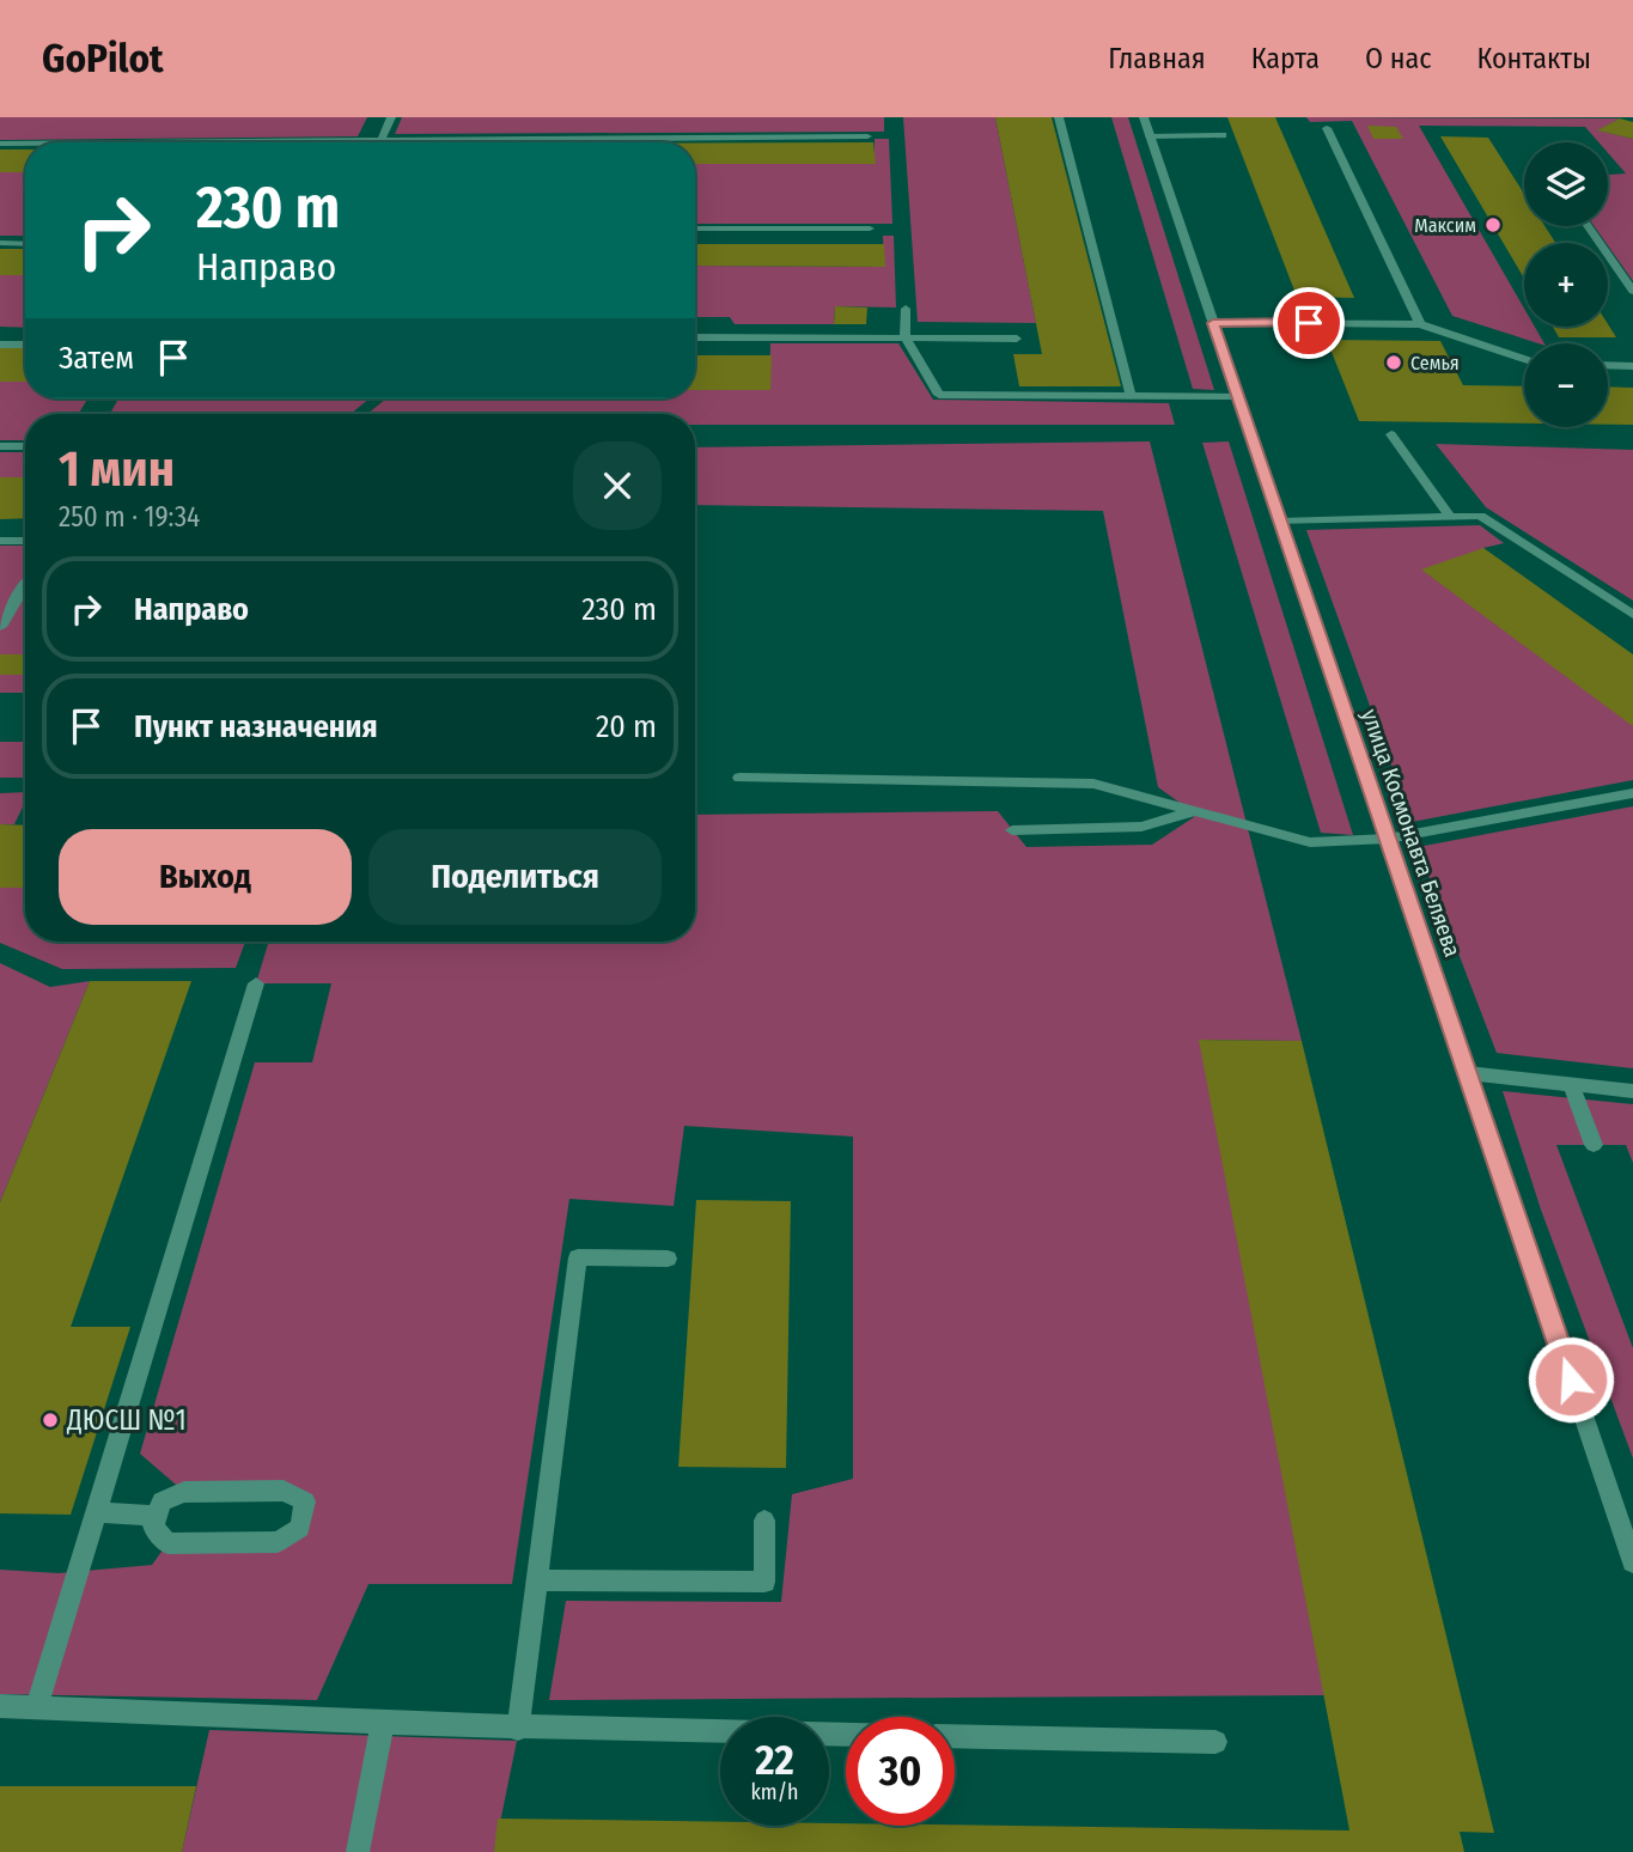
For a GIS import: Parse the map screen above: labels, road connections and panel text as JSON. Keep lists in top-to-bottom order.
{
  "streets": {
    "street": ["улица Космонавта Беляева"]
  },
  "places": ["Максим", "Семья", "ДЮСШ №1"],
  "page": {
    "header": "GoPilot",
    "nav": [
      "Главная",
      "Карта",
      "О нас",
      "Контакты"
    ],
    "map_buttons": ["+", "−"],
    "turn": ["230 m", "Направо"],
    "then": "Затем",
    "heading": ["1 мин", "250 m · 19:34"],
    "list": [
      {
        "name": "Направо",
        "value": "230 m"
      },
      {
        "name": "Пункт назначения",
        "value": "20 m"
      }
    ],
    "buttons": ["Выход", "Поделиться"],
    "speed": "22 km/h",
    "limit": "30"
  }
}
